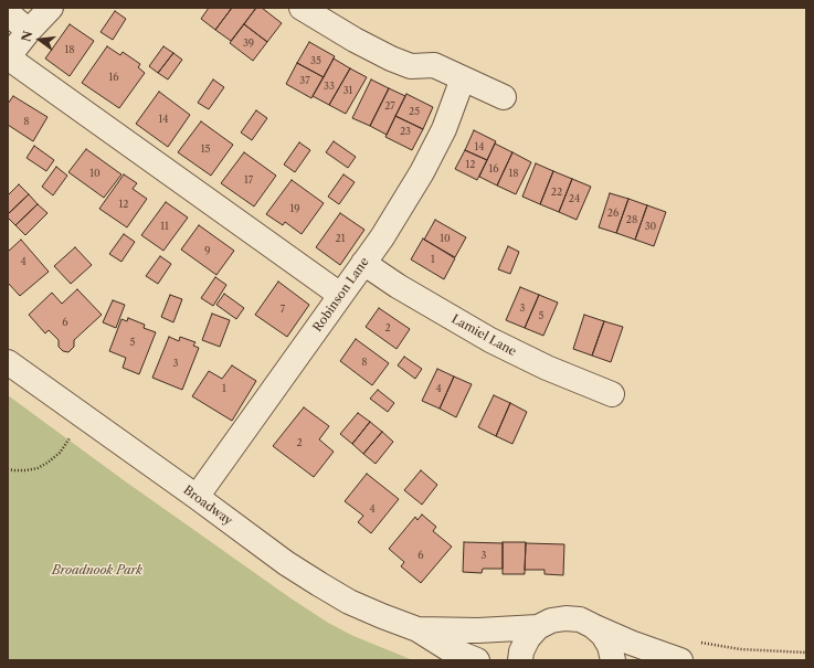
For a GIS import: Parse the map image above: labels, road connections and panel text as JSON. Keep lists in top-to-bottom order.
{
  "streets": {
    "street": ["Robinson Lane", "Lamiel Lane", "Broadway"]
  },
  "crossings": [
    ["Robinson Lane", "Lamiel Lane"],
    ["Robinson Lane", "Broadway"]
  ],
  "parks": ["Broadnook Park"],
  "house_numbers": [
    "39",
    "18",
    "35",
    "16",
    "37",
    "33",
    "31",
    "27",
    "25",
    "14",
    "8",
    "23",
    "14",
    "15",
    "12",
    "16",
    "10",
    "18",
    "17",
    "22",
    "24",
    "12",
    "19",
    "26",
    "28",
    "11",
    "30",
    "21",
    "10",
    "9",
    "1",
    "4",
    "3",
    "7",
    "5",
    "6",
    "2",
    "5",
    "8",
    "3",
    "1",
    "4",
    "2",
    "4",
    "6",
    "3"
  ],
  "north": "left"
}
